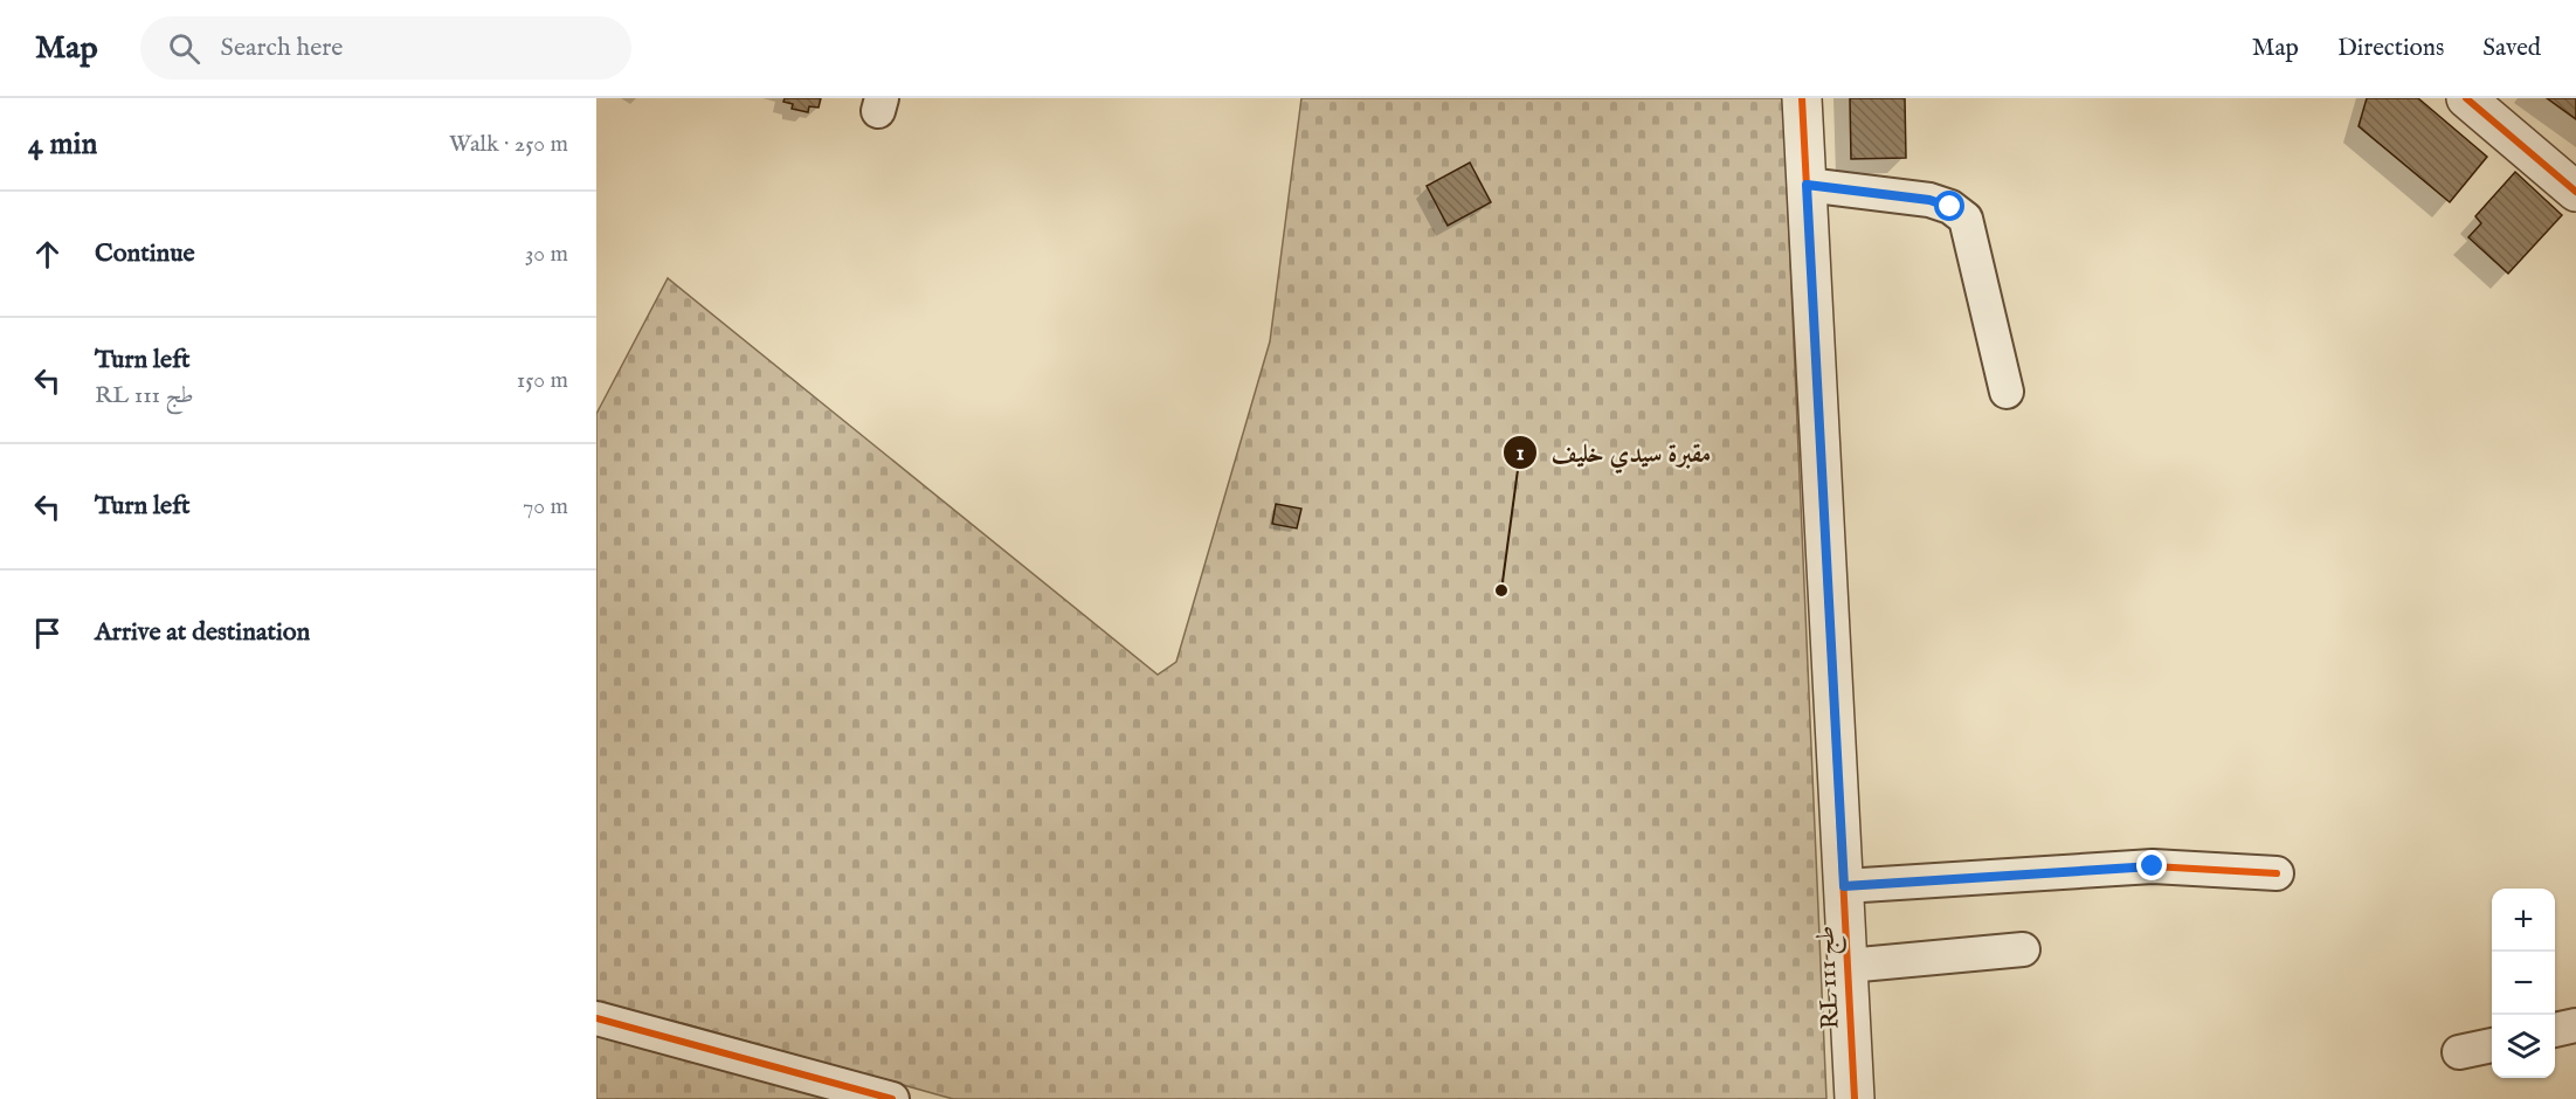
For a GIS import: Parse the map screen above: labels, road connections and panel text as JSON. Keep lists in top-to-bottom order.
{
  "streets": {
    "street": ["RL طج 111"]
  },
  "places": ["مقبرة سيدي خليف"],
  "page": {
    "header": "Map",
    "search": "Search here",
    "nav": ["Map", "Directions", "Saved"],
    "heading": ["4 min", "Walk · 250 m"],
    "list": [
      ["Continue", "30 m"],
      ["Turn left", "RL طج 111", "150 m"],
      ["Turn left", "70 m"],
      "Arrive at destination"
    ],
    "map_buttons": ["+", "−"]
  }
}
